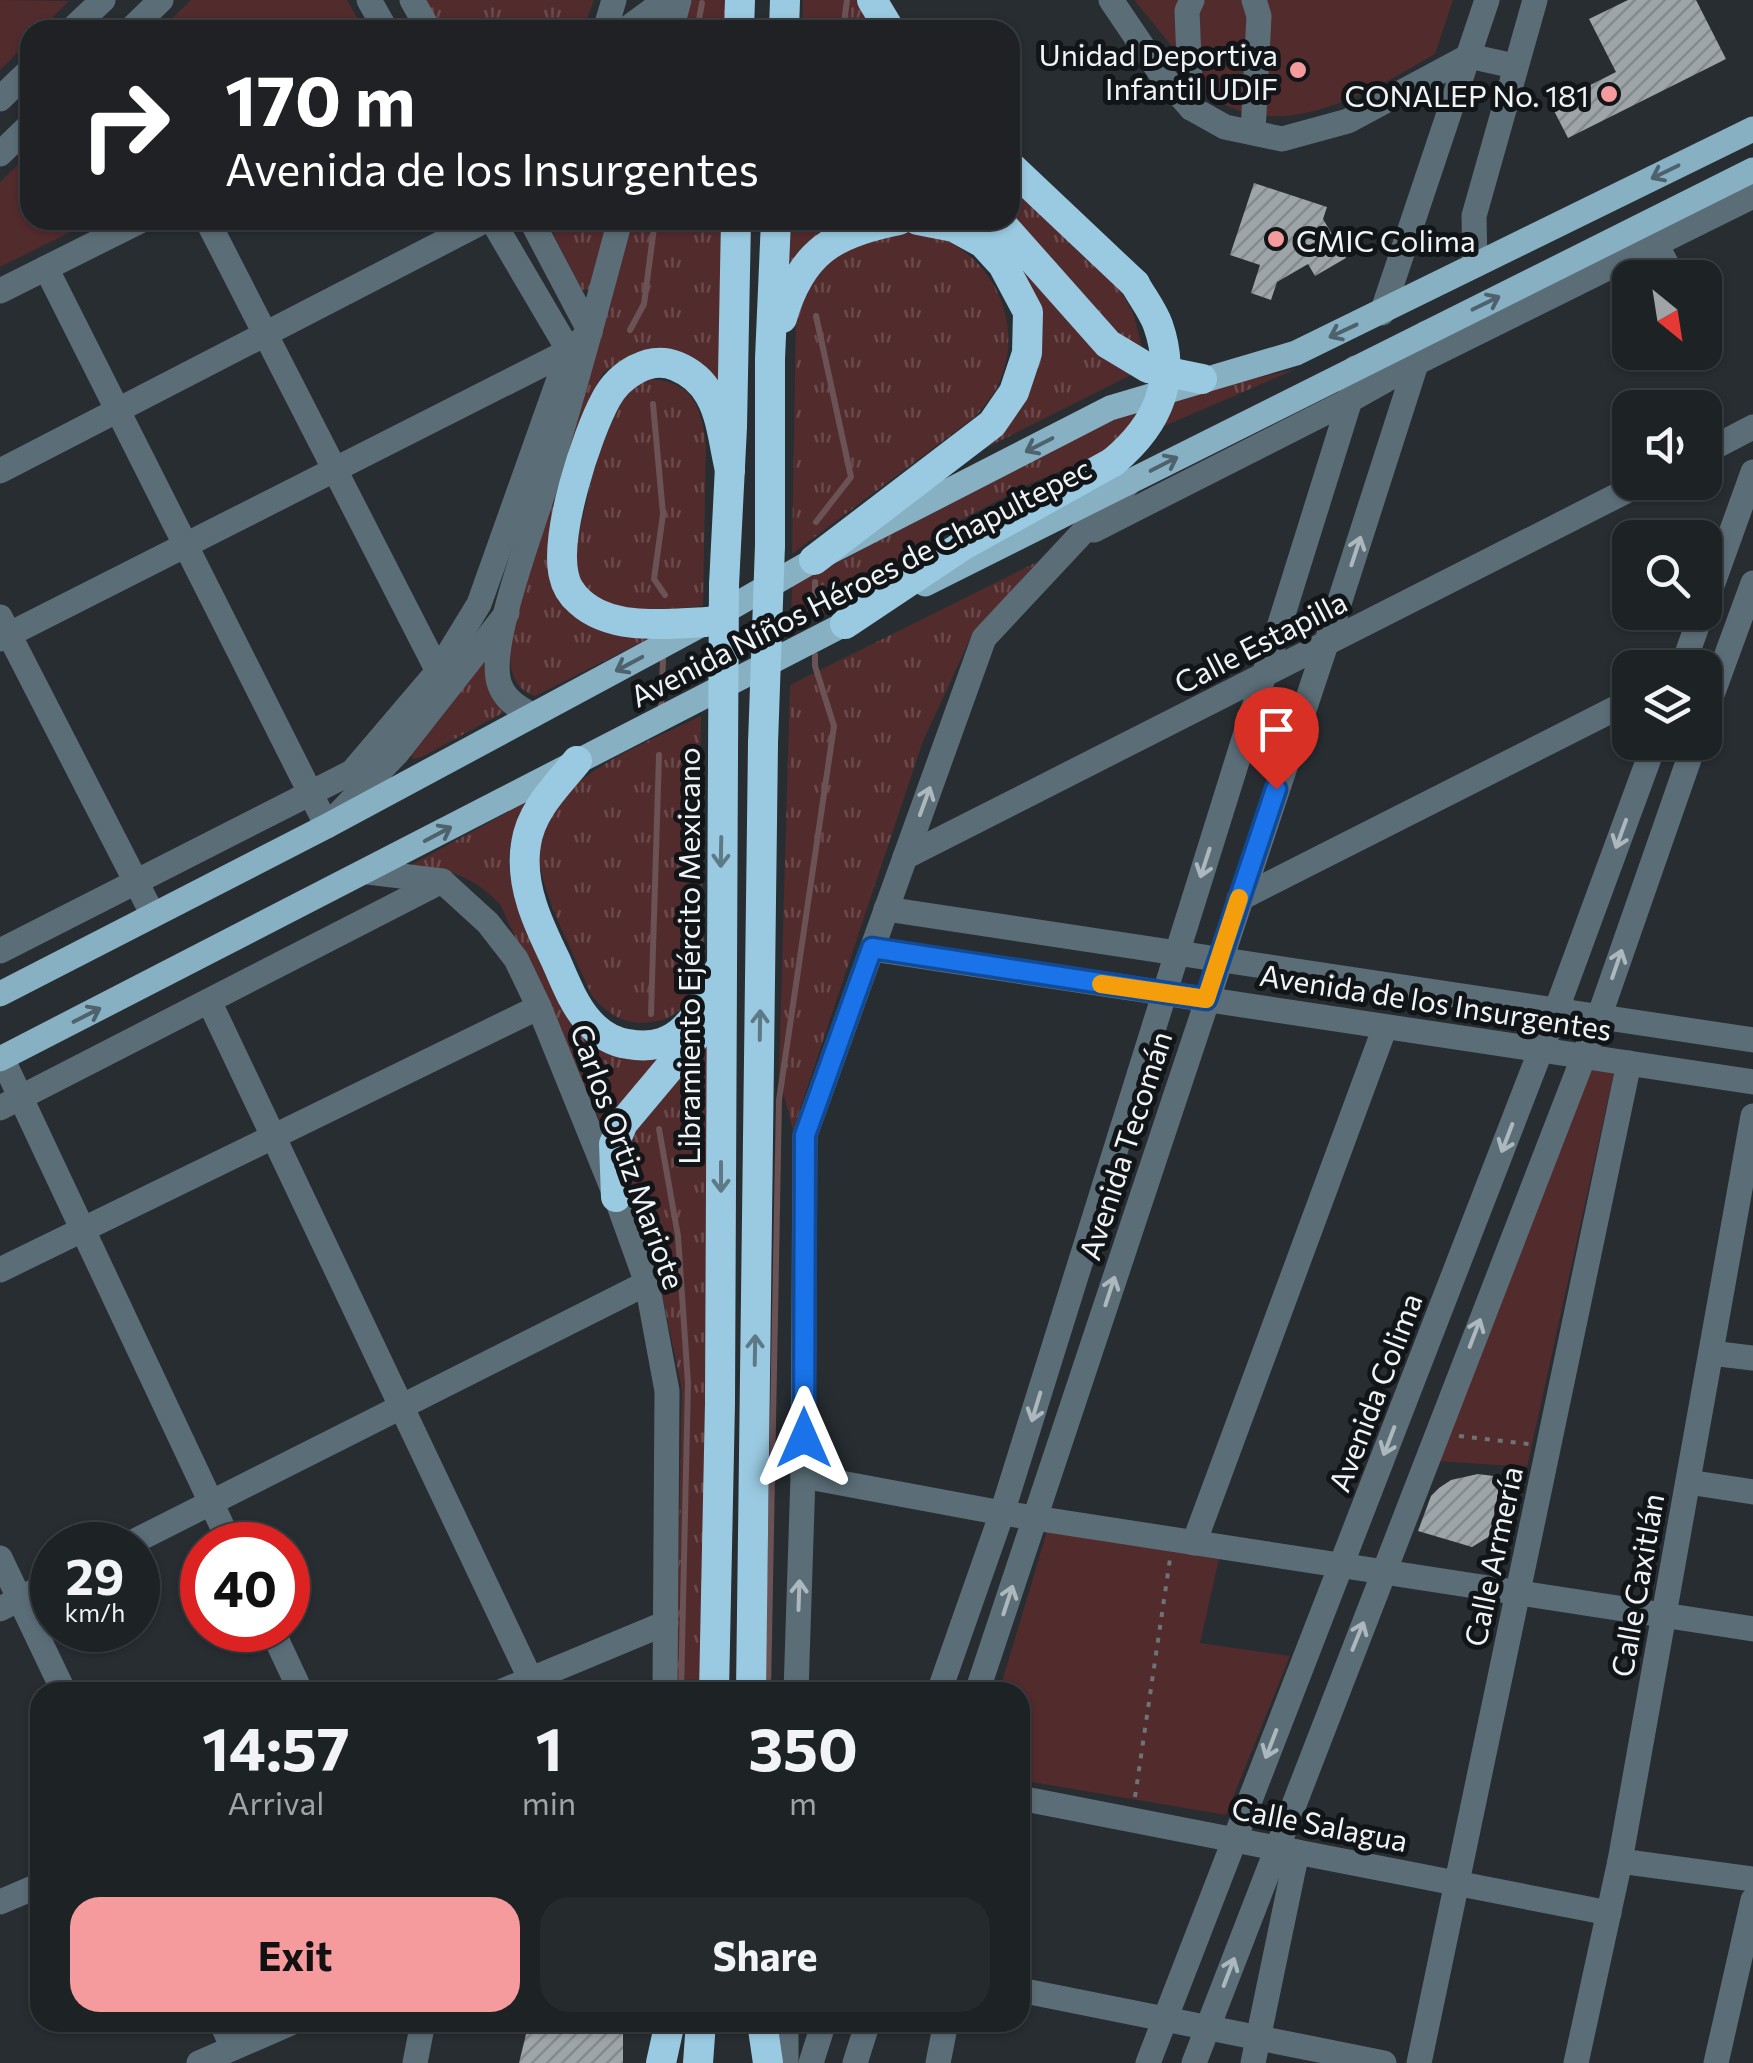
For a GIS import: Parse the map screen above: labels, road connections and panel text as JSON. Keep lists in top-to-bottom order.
{
  "streets": {
    "highway": ["Libramiento Ejército Mexicano"],
    "main road": ["Avenida Niños Héroes de Chapultepec"],
    "street": [
      "Calle Estapilla",
      "Avenida de los Insurgentes",
      "Avenida Tecomán",
      "Carlos Ortiz Mariote",
      "Avenida Colima",
      "Calle Armería",
      "Calle Caxitlán",
      "Calle Salagua"
    ]
  },
  "crossings": [
    ["Avenida Niños Héroes de Chapultepec", "Avenida Tecomán"],
    ["Calle Estapilla", "Avenida Tecomán"],
    ["Avenida de los Insurgentes", "Avenida Tecomán"],
    ["Avenida de los Insurgentes", "Avenida Colima"],
    ["Avenida de los Insurgentes", "Calle Armería"],
    ["Avenida Colima", "Calle Salagua"],
    ["Calle Armería", "Calle Salagua"],
    ["Calle Caxitlán", "Calle Salagua"]
  ],
  "places": ["Unidad Deportiva Infantil UDIF", "CONALEP No. 181", "CMIC Colima"],
  "north": "bottom right",
  "page": {
    "turn": ["170 m", "Avenida de los Insurgentes"],
    "speed": "29 km/h",
    "limit": "40",
    "eta": [
      "14:57",
      "Arrival",
      "1",
      "min",
      "350",
      "m"
    ],
    "buttons": ["Exit", "Share"]
  }
}
